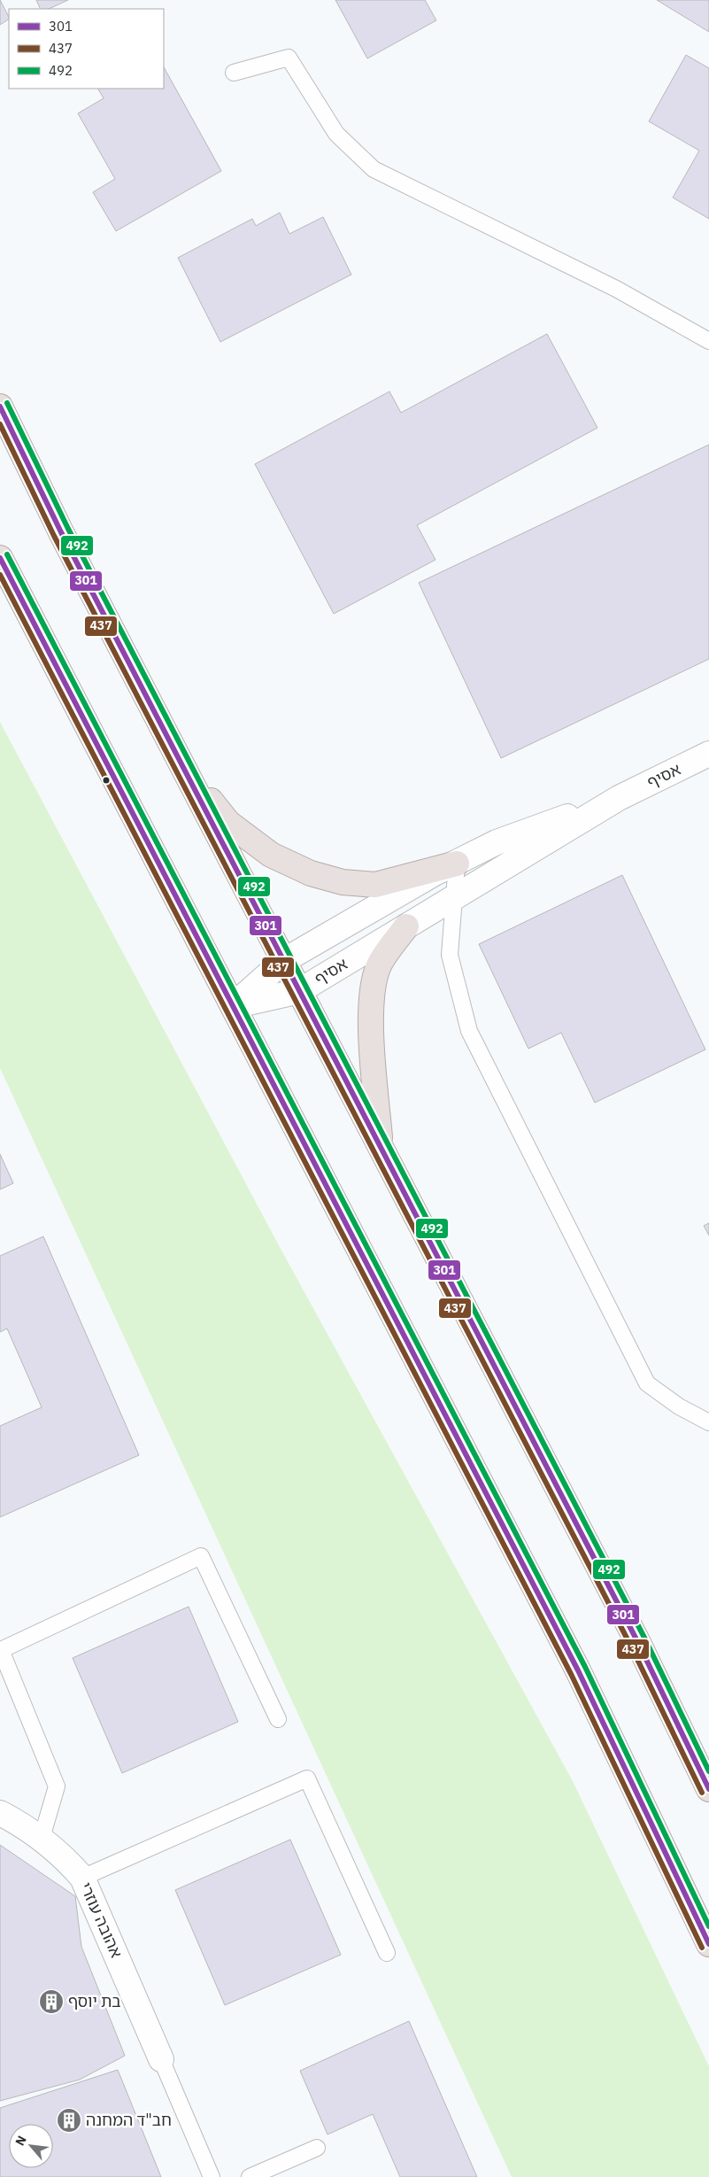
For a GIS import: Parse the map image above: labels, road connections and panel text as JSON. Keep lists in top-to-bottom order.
{
  "streets": {
    "street": ["אסיף", "אהובה עוזרי"]
  },
  "places": {
    "building": ["בת יוסף", "חב\"ד המחנה"]
  },
  "lines": ["transit line 492", "transit line 301", "transit line 437"],
  "legend": ["301", "437", "492"],
  "north": "top left"
}
